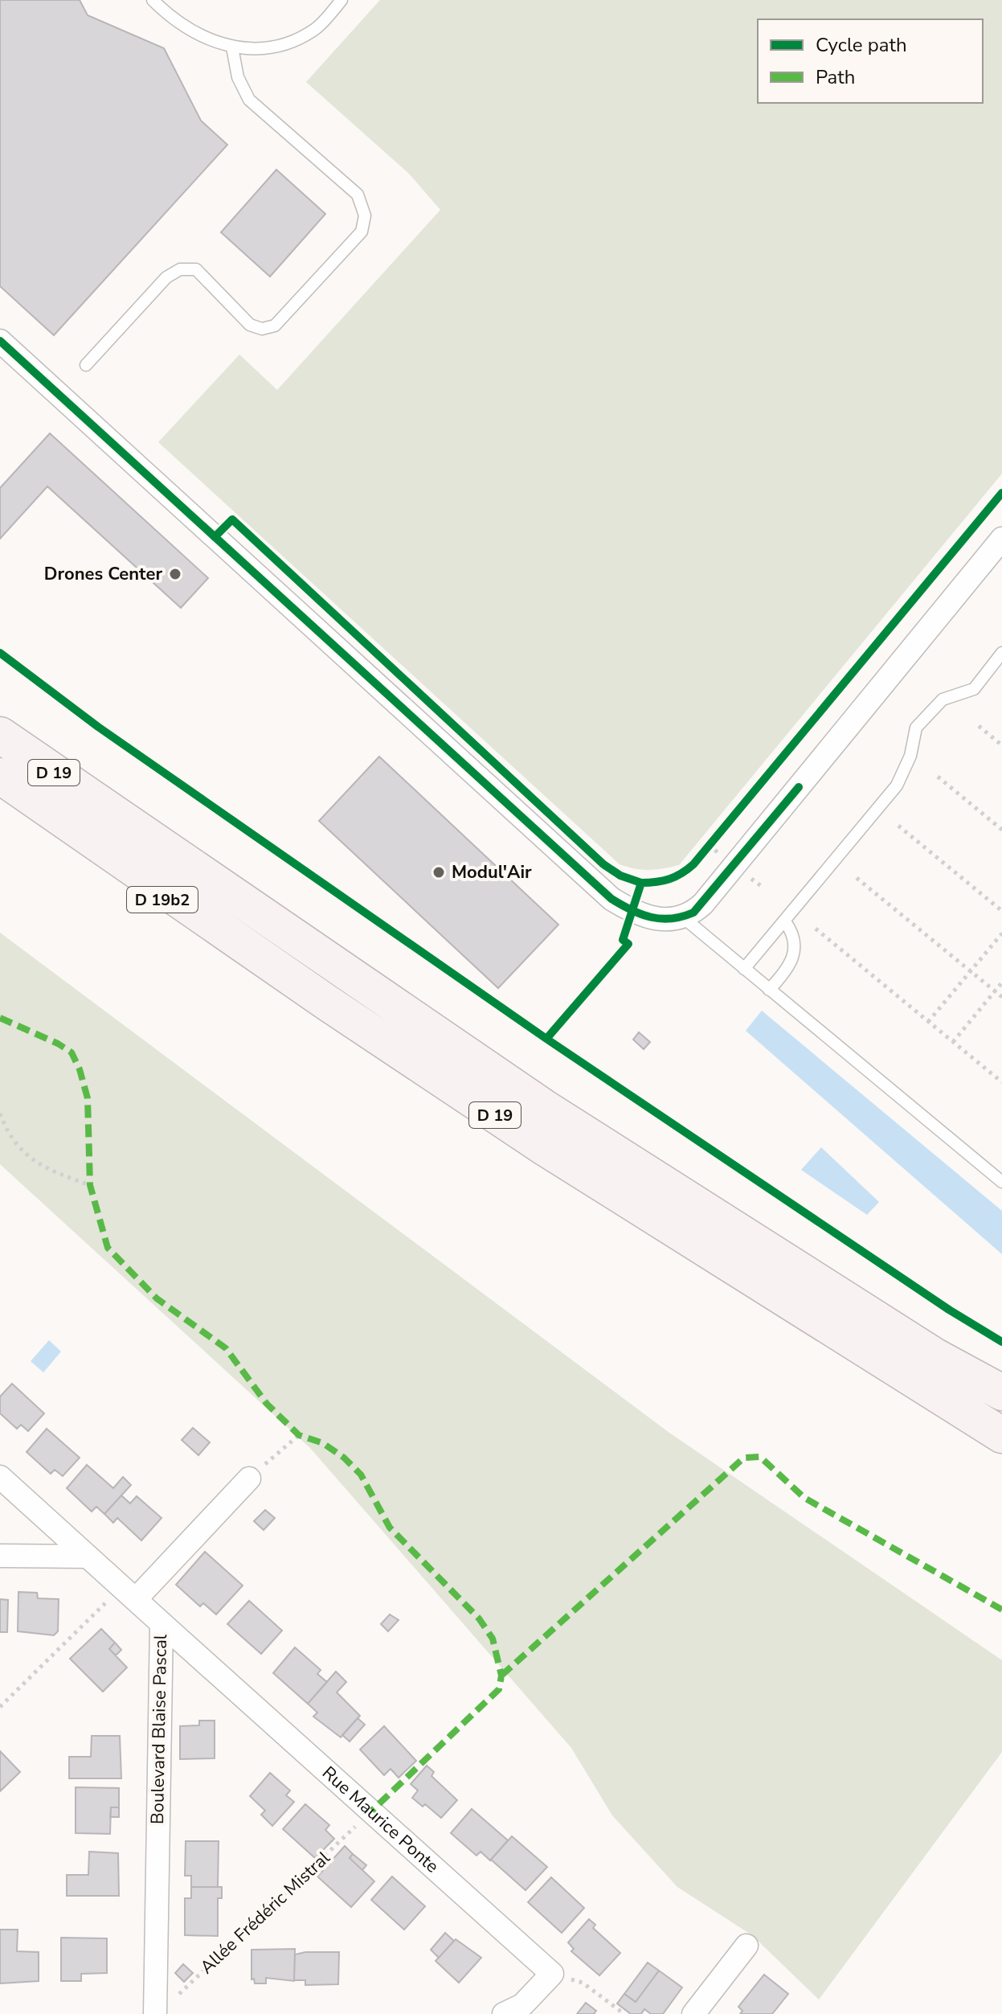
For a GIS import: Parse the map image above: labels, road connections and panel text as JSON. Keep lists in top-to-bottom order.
{
  "streets": {
    "main road": ["D 19", "D 19b2"],
    "street": ["Boulevard Blaise Pascal", "Rue Maurice Ponte"],
    "path": ["Allée Frédéric Mistral"]
  },
  "crossings": [
    ["D 19", "D 19b2"],
    ["Boulevard Blaise Pascal", "Rue Maurice Ponte"],
    ["Rue Maurice Ponte", "Allée Frédéric Mistral"]
  ],
  "places": ["Drones Center", "Modul'Air"],
  "legend": ["Cycle path", "Path"]
}
